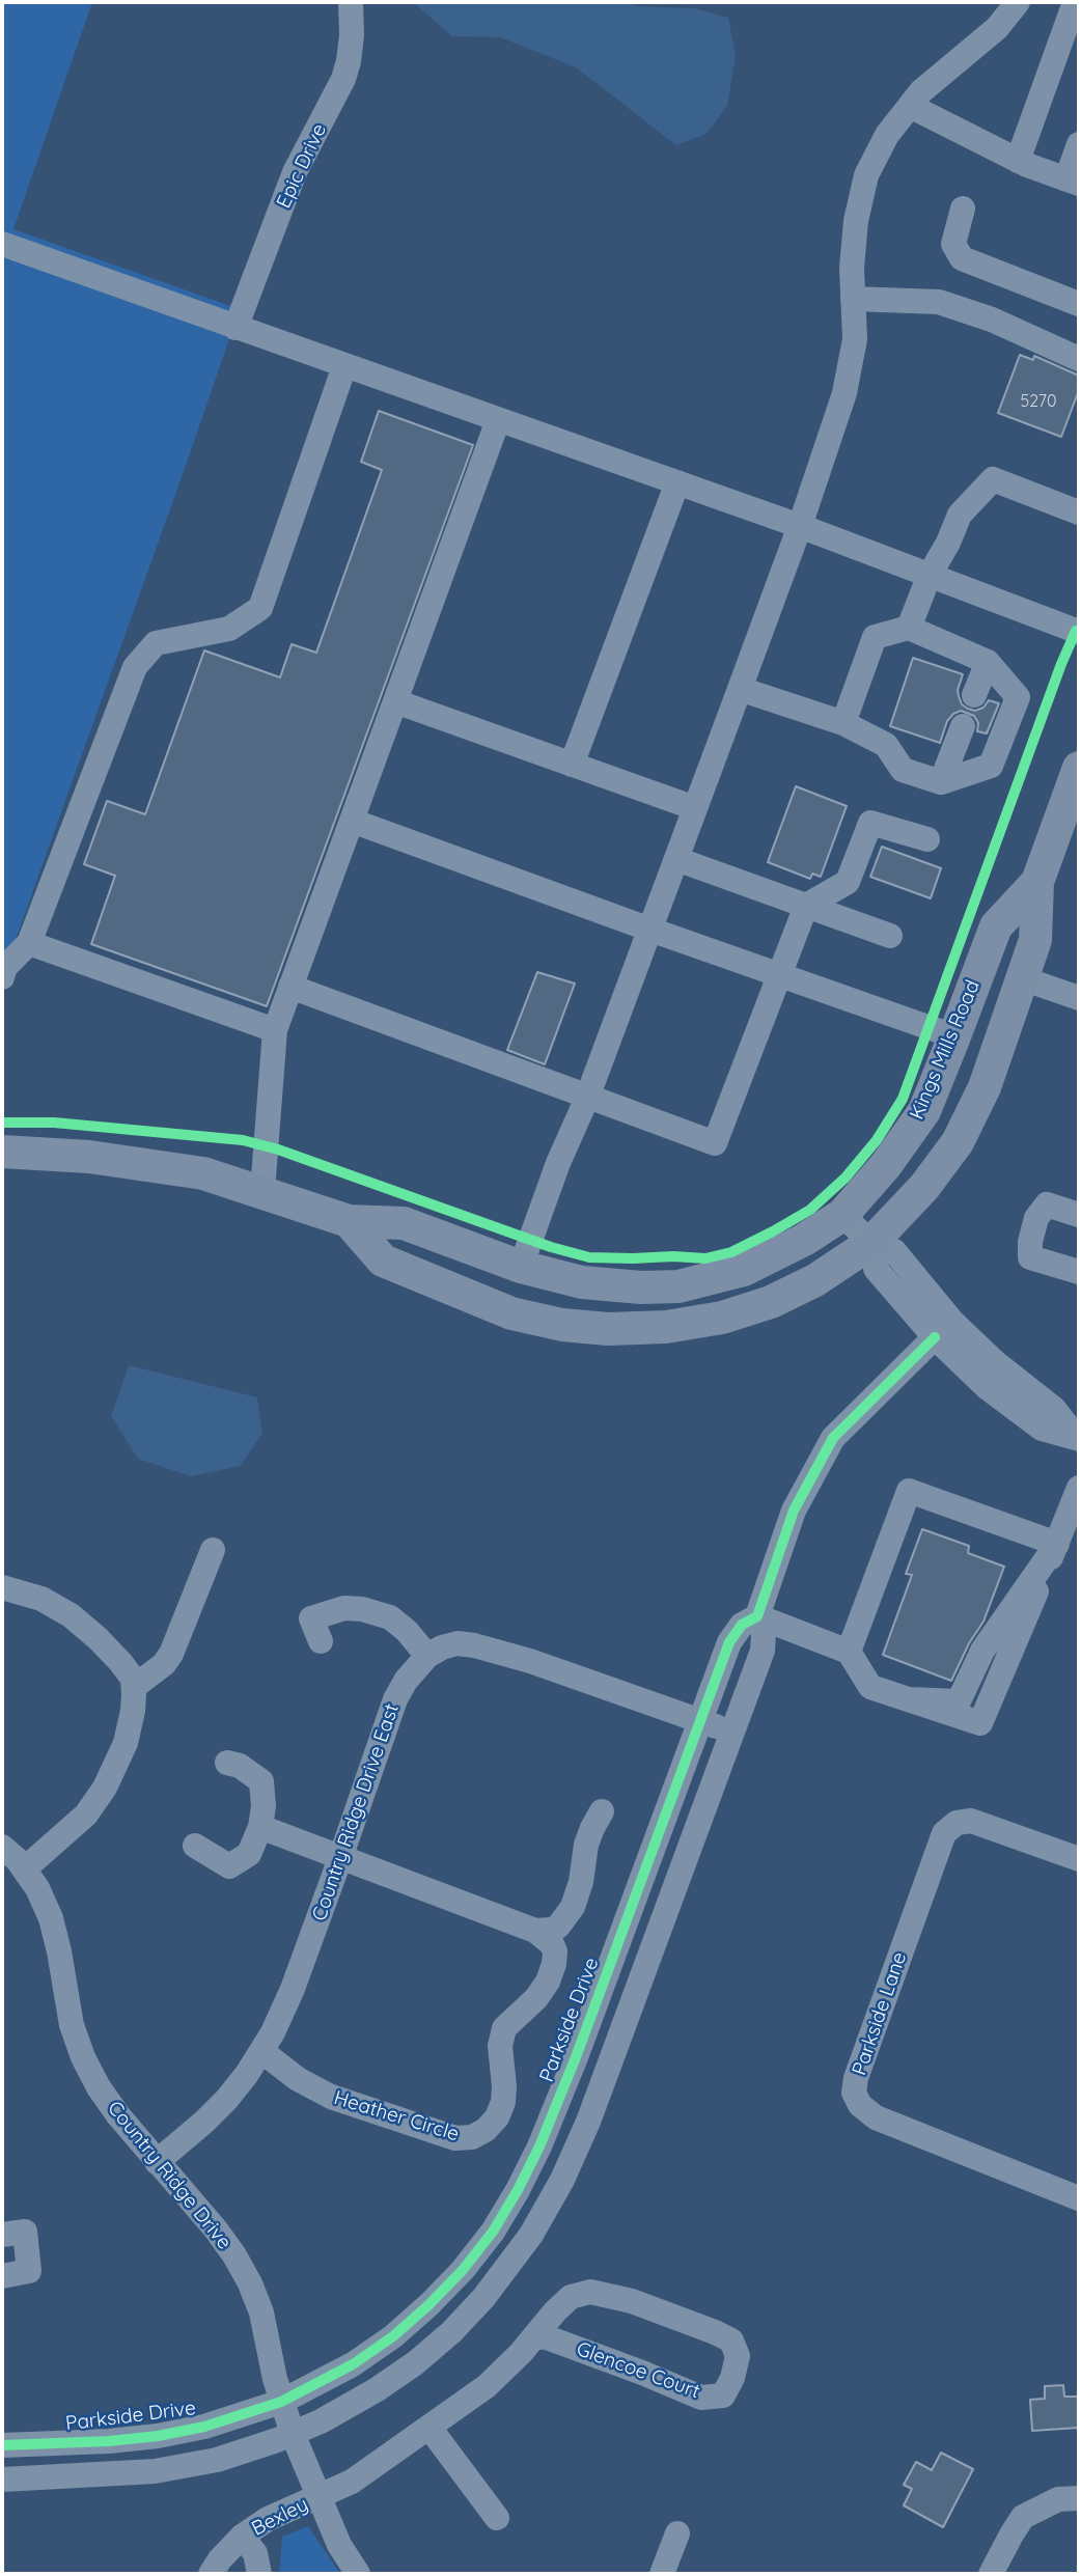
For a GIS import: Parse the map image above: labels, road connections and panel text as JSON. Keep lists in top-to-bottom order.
{
  "streets": {
    "main road": ["Kings Mills Road"],
    "street": [
      "Epic Drive",
      "Country Ridge Drive East",
      "Parkside Lane",
      "Parkside Drive",
      "Heather Circle",
      "Country Ridge Drive",
      "Glencoe Court",
      "Bexley"
    ]
  },
  "crossings": [
    ["Country Ridge Drive East", "Heather Circle"],
    ["Country Ridge Drive East", "Country Ridge Drive"],
    ["Parkside Drive", "Country Ridge Drive"],
    ["Country Ridge Drive", "Glencoe Court"],
    ["Country Ridge Drive", "Bexley"],
    ["Glencoe Court", "Bexley"]
  ],
  "house_numbers": ["5270"]
}
